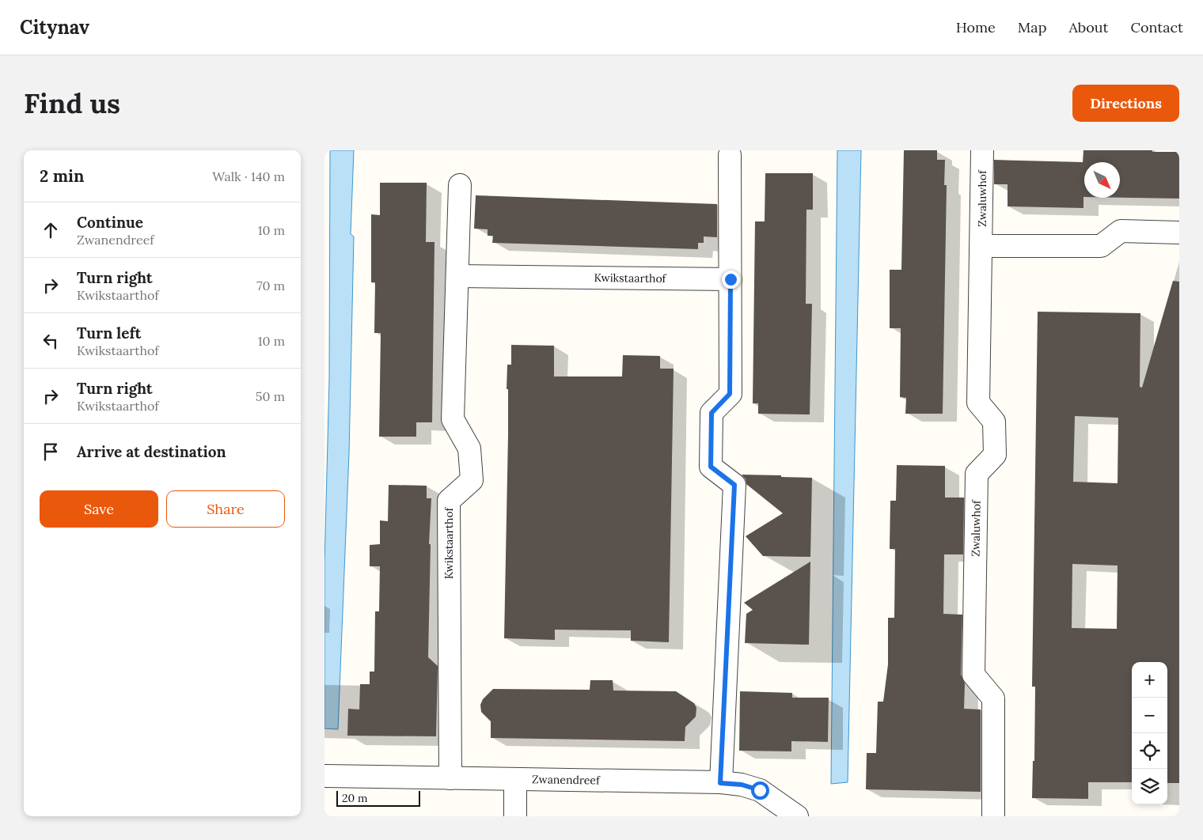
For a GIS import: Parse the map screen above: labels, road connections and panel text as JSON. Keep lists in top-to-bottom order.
{
  "streets": {
    "street": ["Zwaluwhof", "Kwikstaarthof", "Zwanendreef"]
  },
  "crossings": [
    ["Kwikstaarthof", "Zwanendreef"]
  ],
  "scale_bar": "20 m",
  "north": "bottom right",
  "page": {
    "header": "Citynav",
    "nav": [
      "Home",
      "Map",
      "About",
      "Contact"
    ],
    "buttons": [
      "Directions",
      ["Save", "Share"]
    ],
    "title": "Find us",
    "heading": ["2 min", "Walk · 140 m"],
    "list": [
      ["Continue", "Zwanendreef", "10 m"],
      ["Turn right", "Kwikstaarthof", "70 m"],
      ["Turn left", "Kwikstaarthof", "10 m"],
      ["Turn right", "Kwikstaarthof", "50 m"],
      "Arrive at destination"
    ],
    "map_buttons": ["+", "−"],
    "scale": "20 m"
  }
}
